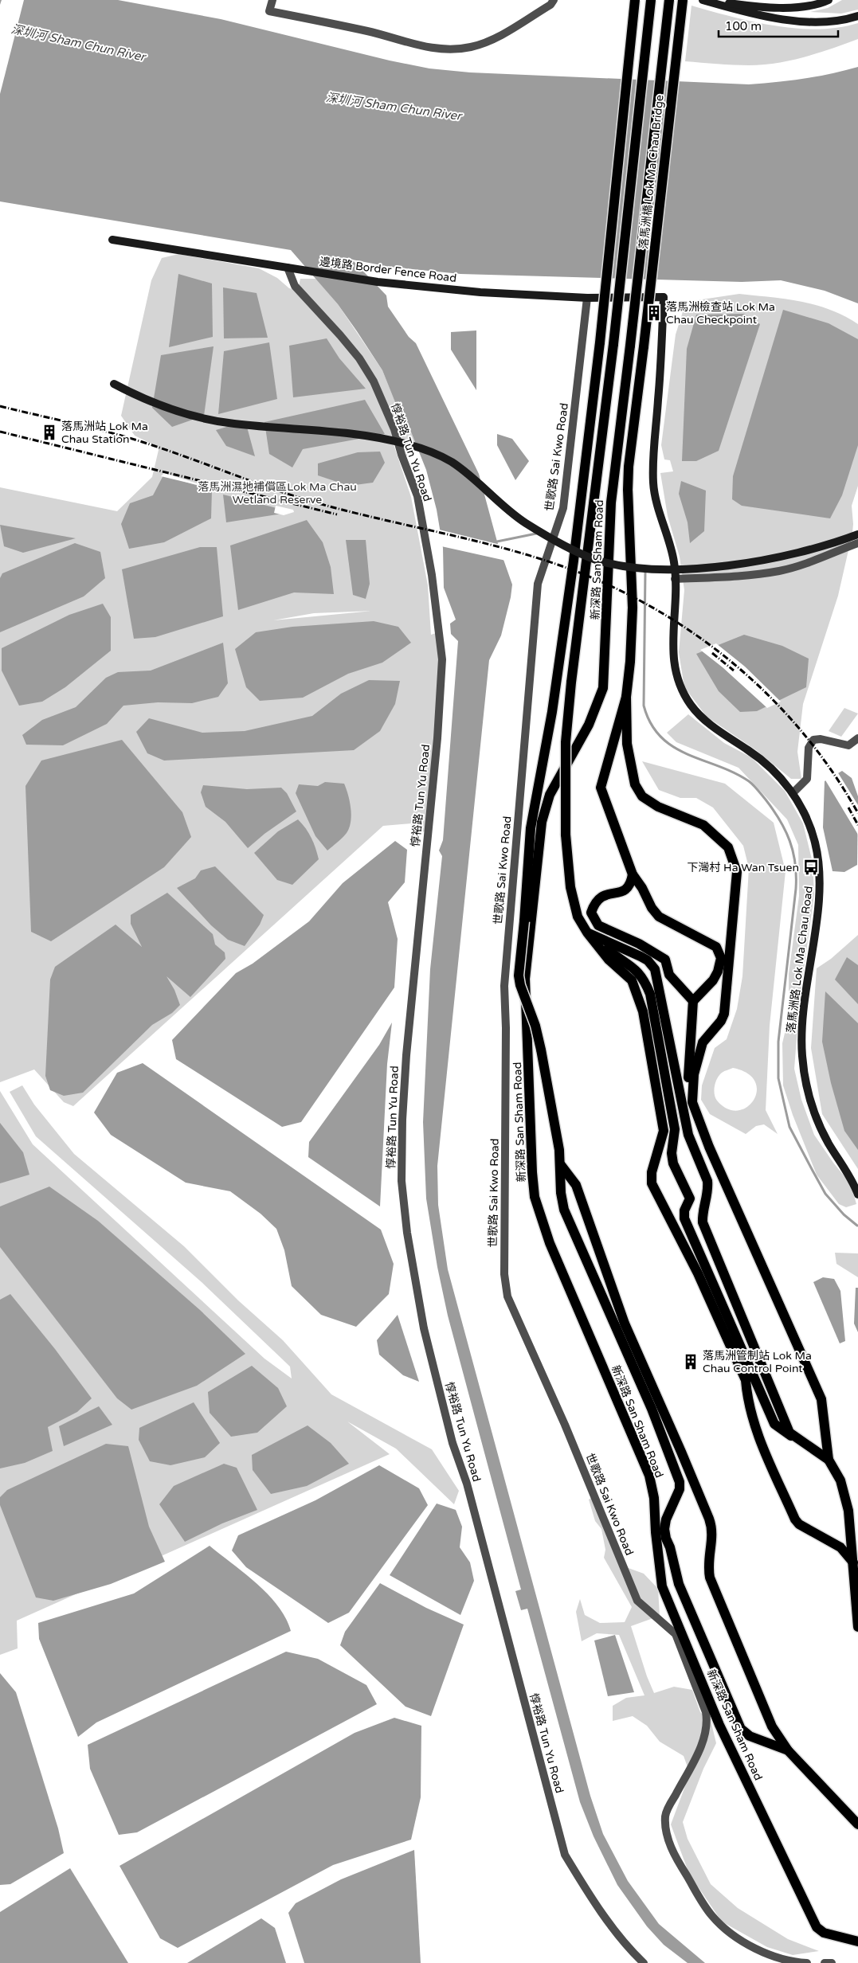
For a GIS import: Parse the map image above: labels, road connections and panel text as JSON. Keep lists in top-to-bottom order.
{
  "streets": {
    "main road": ["落馬洲橋 Lok Ma Chau Bridge", "新深路 San Sham Road"],
    "street": [
      "邊境路 Border Fence Road",
      "惇裕路 Tun Yu Road",
      "世歌路 Sai Kwo Road",
      "落馬洲路 Lok Ma Chau Road"
    ]
  },
  "crossings": [
    ["落馬洲橋 Lok Ma Chau Bridge", "新深路 San Sham Road"],
    ["邊境路 Border Fence Road", "惇裕路 Tun Yu Road"],
    ["邊境路 Border Fence Road", "世歌路 Sai Kwo Road"],
    ["邊境路 Border Fence Road", "落馬洲路 Lok Ma Chau Road"]
  ],
  "water": ["深圳河 Sham Chun River"],
  "parks": ["落馬洲濕地補償區Lok Ma Chau Wetland Reserve"],
  "places": {
    "building": ["落馬洲檢查站 Lok Ma Chau Checkpoint", "落馬洲站 Lok Ma Chau Station", "落馬洲管制站 Lok Ma Chau Control Point"],
    "bus stop": ["下灣村 Ha Wan Tsuen"]
  },
  "scale_bar": "100 m"
}
